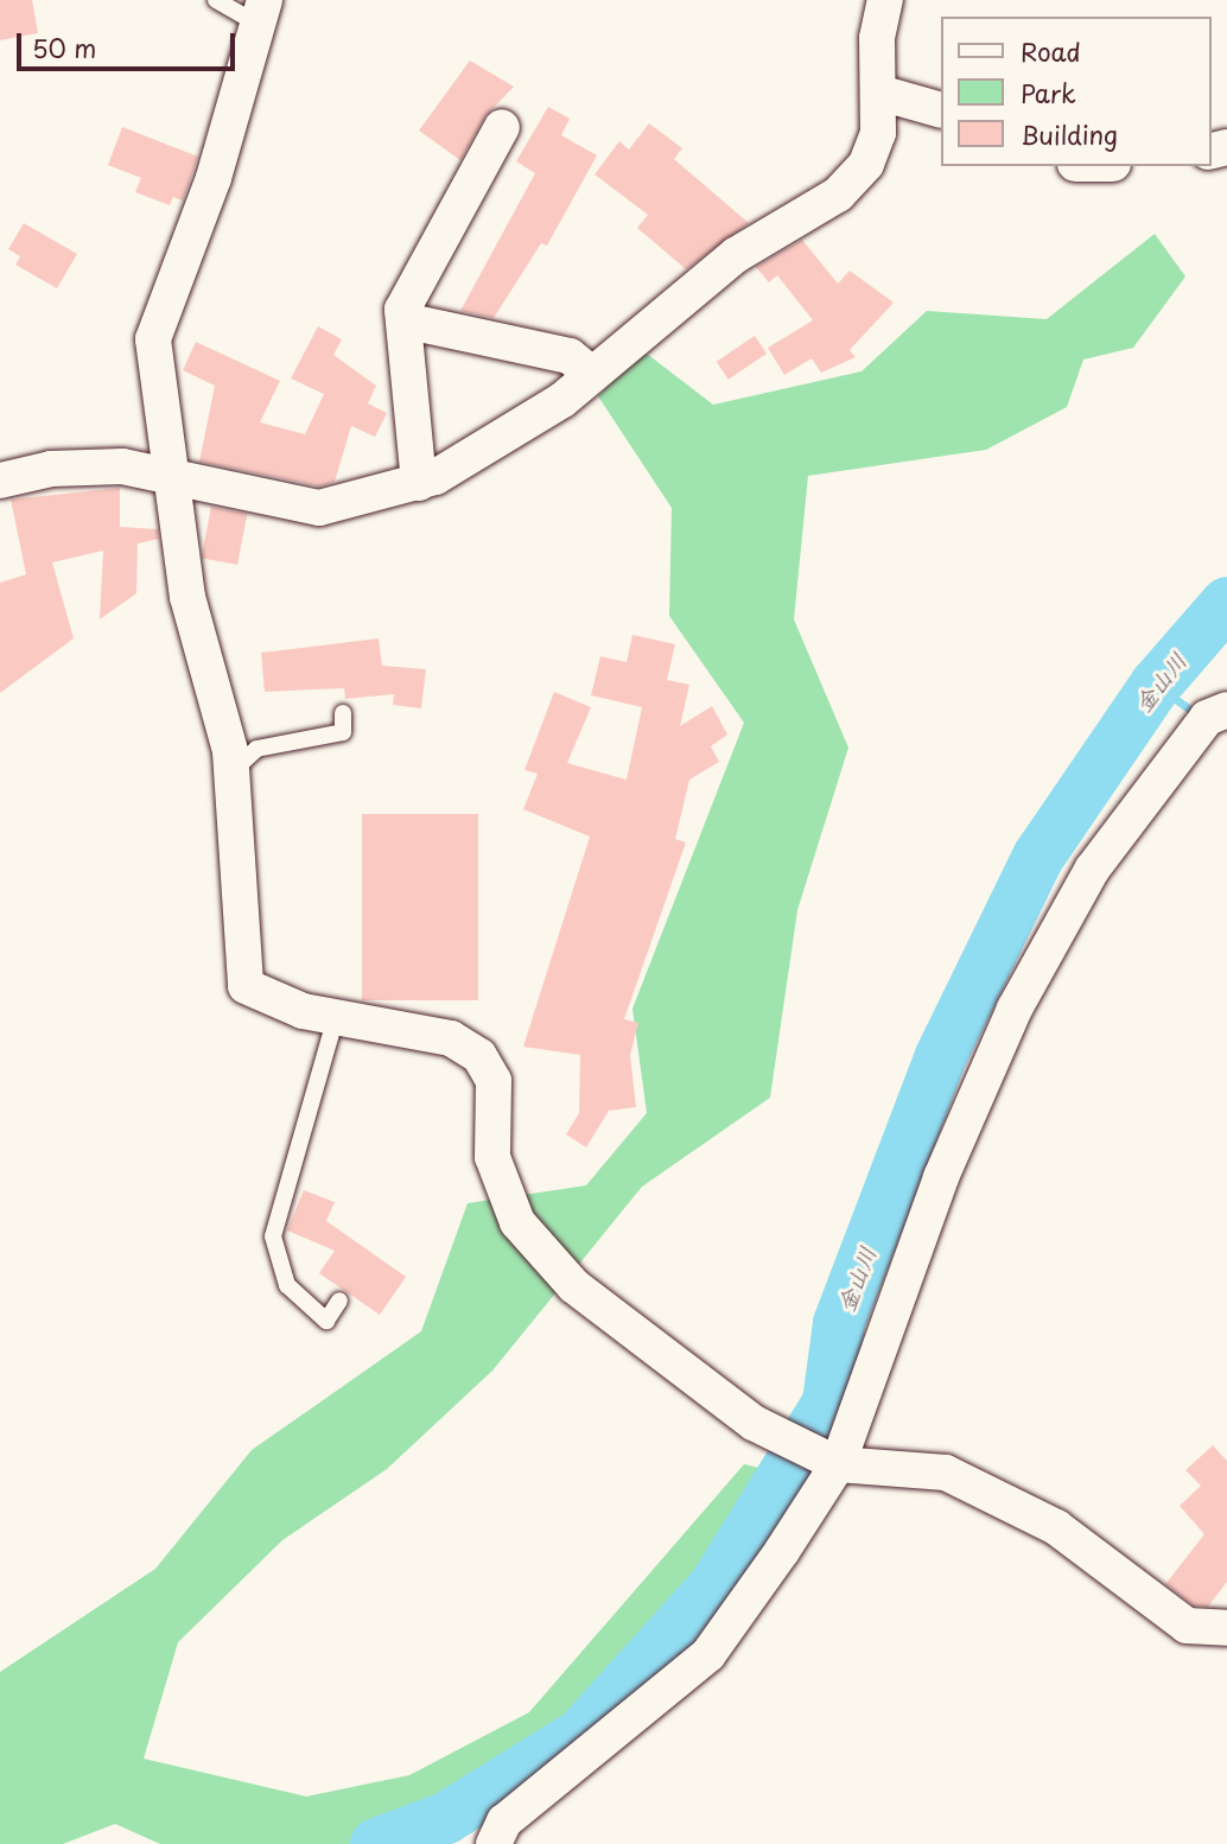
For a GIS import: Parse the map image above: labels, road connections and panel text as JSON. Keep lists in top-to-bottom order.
{
  "water": ["金山川"],
  "legend": ["Road", "Park", "Building"],
  "scale_bar": "50 m"
}
